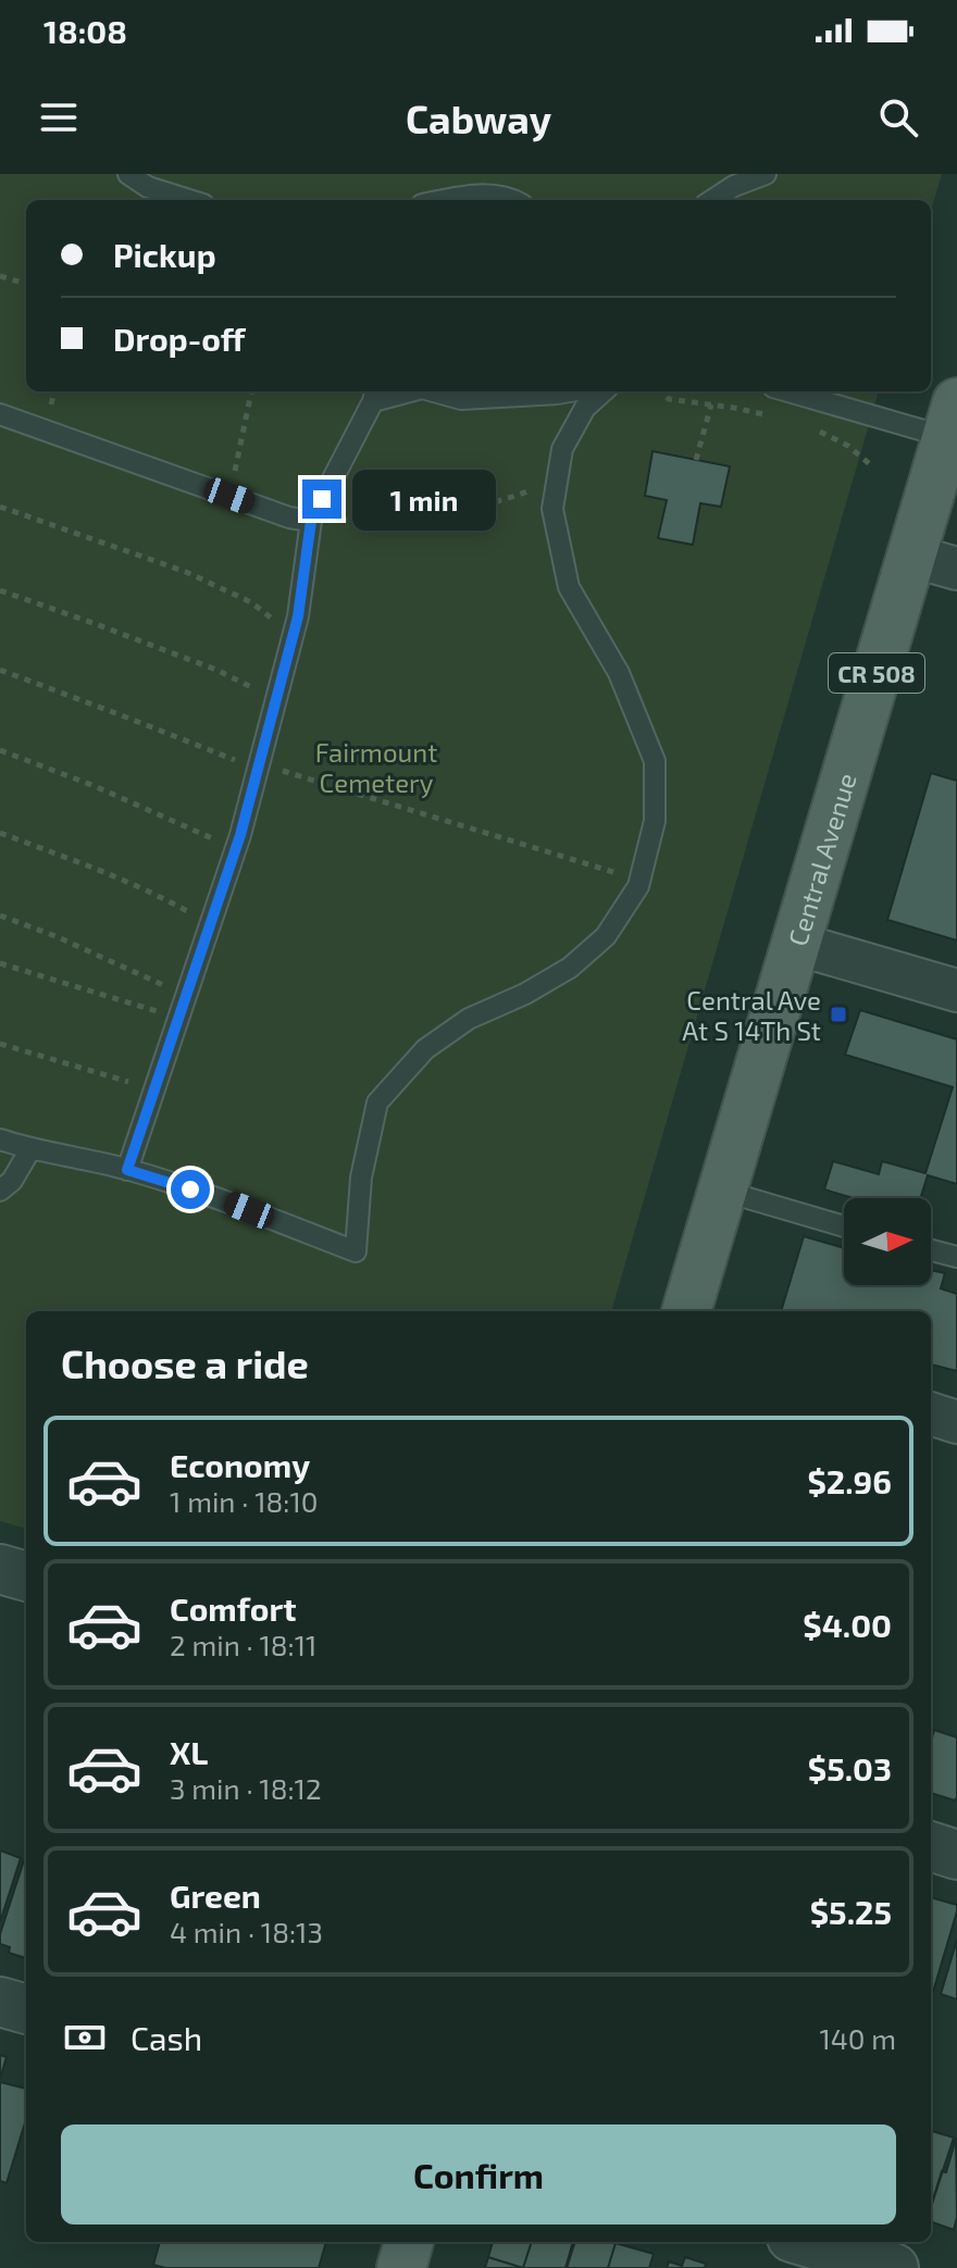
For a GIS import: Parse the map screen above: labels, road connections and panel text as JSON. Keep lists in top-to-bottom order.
{
  "streets": {
    "main road": ["CR 508", "Central Avenue"]
  },
  "parks": ["Fairmount Cemetery"],
  "places": {
    "transit": ["Central Ave At S 14Th St"]
  },
  "north": "right",
  "page": {
    "status": "18:08",
    "header": "Cabway",
    "banner": ["Pickup", "Drop-off"],
    "bubble": "1 min",
    "heading": "Choose a ride",
    "list": [
      {
        "name": "Economy",
        "note": "1 min · 18:10",
        "value": "$2.96"
      },
      {
        "name": "Comfort",
        "note": "2 min · 18:11",
        "value": "$4.00"
      },
      {
        "name": "XL",
        "note": "3 min · 18:12",
        "value": "$5.03"
      },
      {
        "name": "Green",
        "note": "4 min · 18:13",
        "value": "$5.25"
      }
    ],
    "pay": ["Cash", "140 m"],
    "buttons": "Confirm"
  }
}
